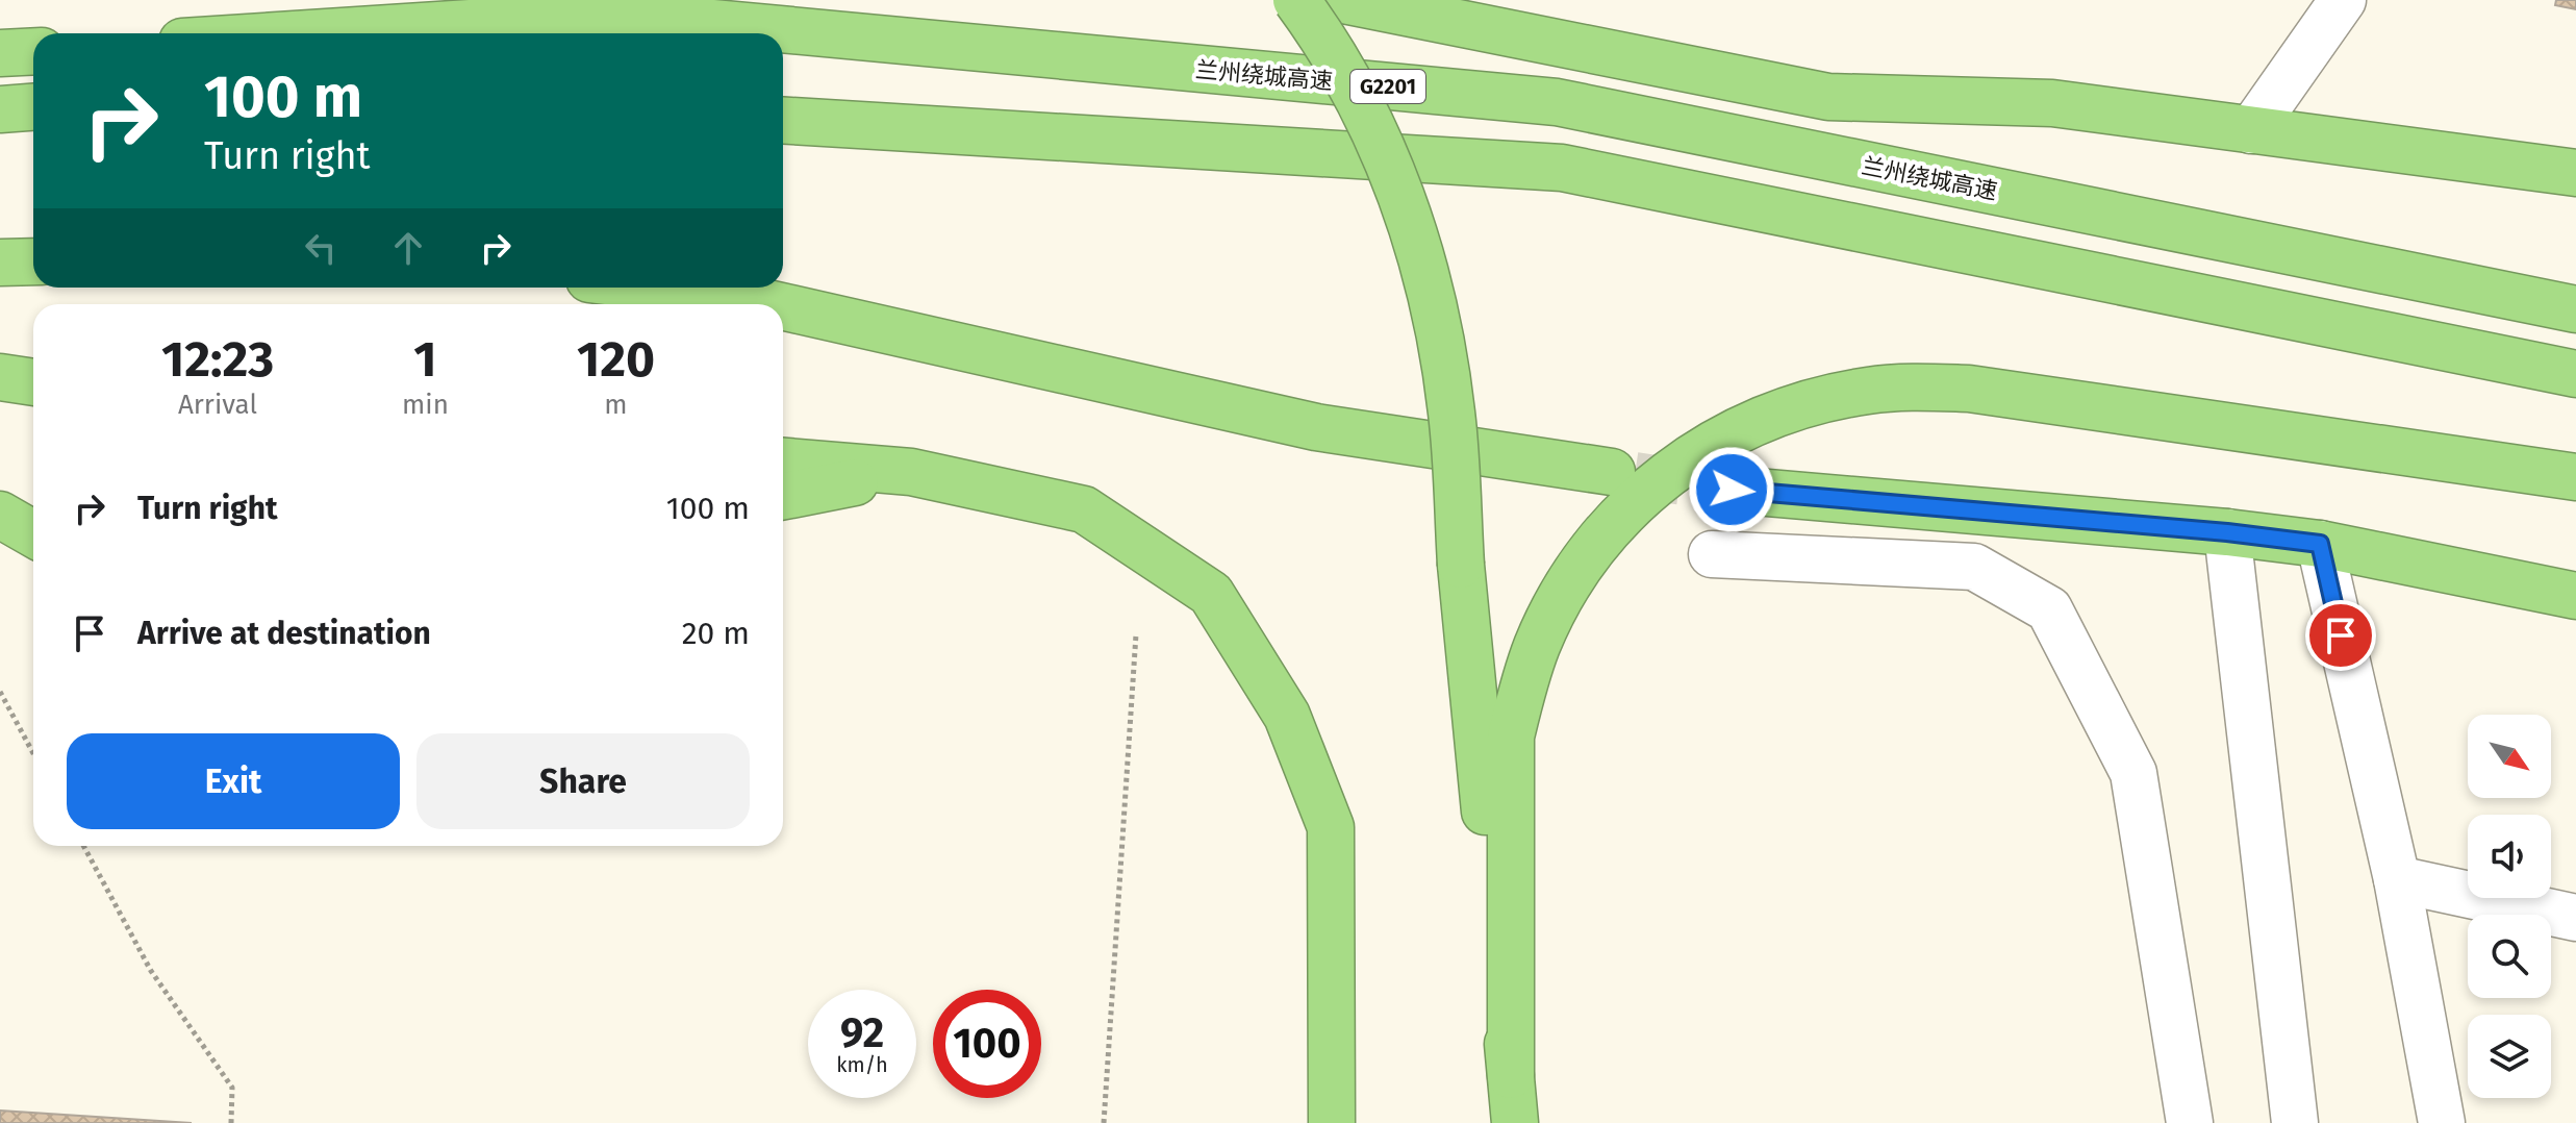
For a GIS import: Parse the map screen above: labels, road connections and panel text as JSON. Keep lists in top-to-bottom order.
{
  "streets": {
    "highway": ["兰州绕城高速", "G2201"]
  },
  "north": "bottom right",
  "page": {
    "turn": ["100 m", "Turn right"],
    "eta": [
      "12:23",
      "Arrival",
      "1",
      "min",
      "120",
      "m"
    ],
    "list": [
      {
        "name": "Turn right",
        "value": "100 m"
      },
      {
        "name": "Arrive at destination",
        "value": "20 m"
      }
    ],
    "buttons": ["Exit", "Share"],
    "speed": "92 km/h",
    "limit": "100"
  }
}
